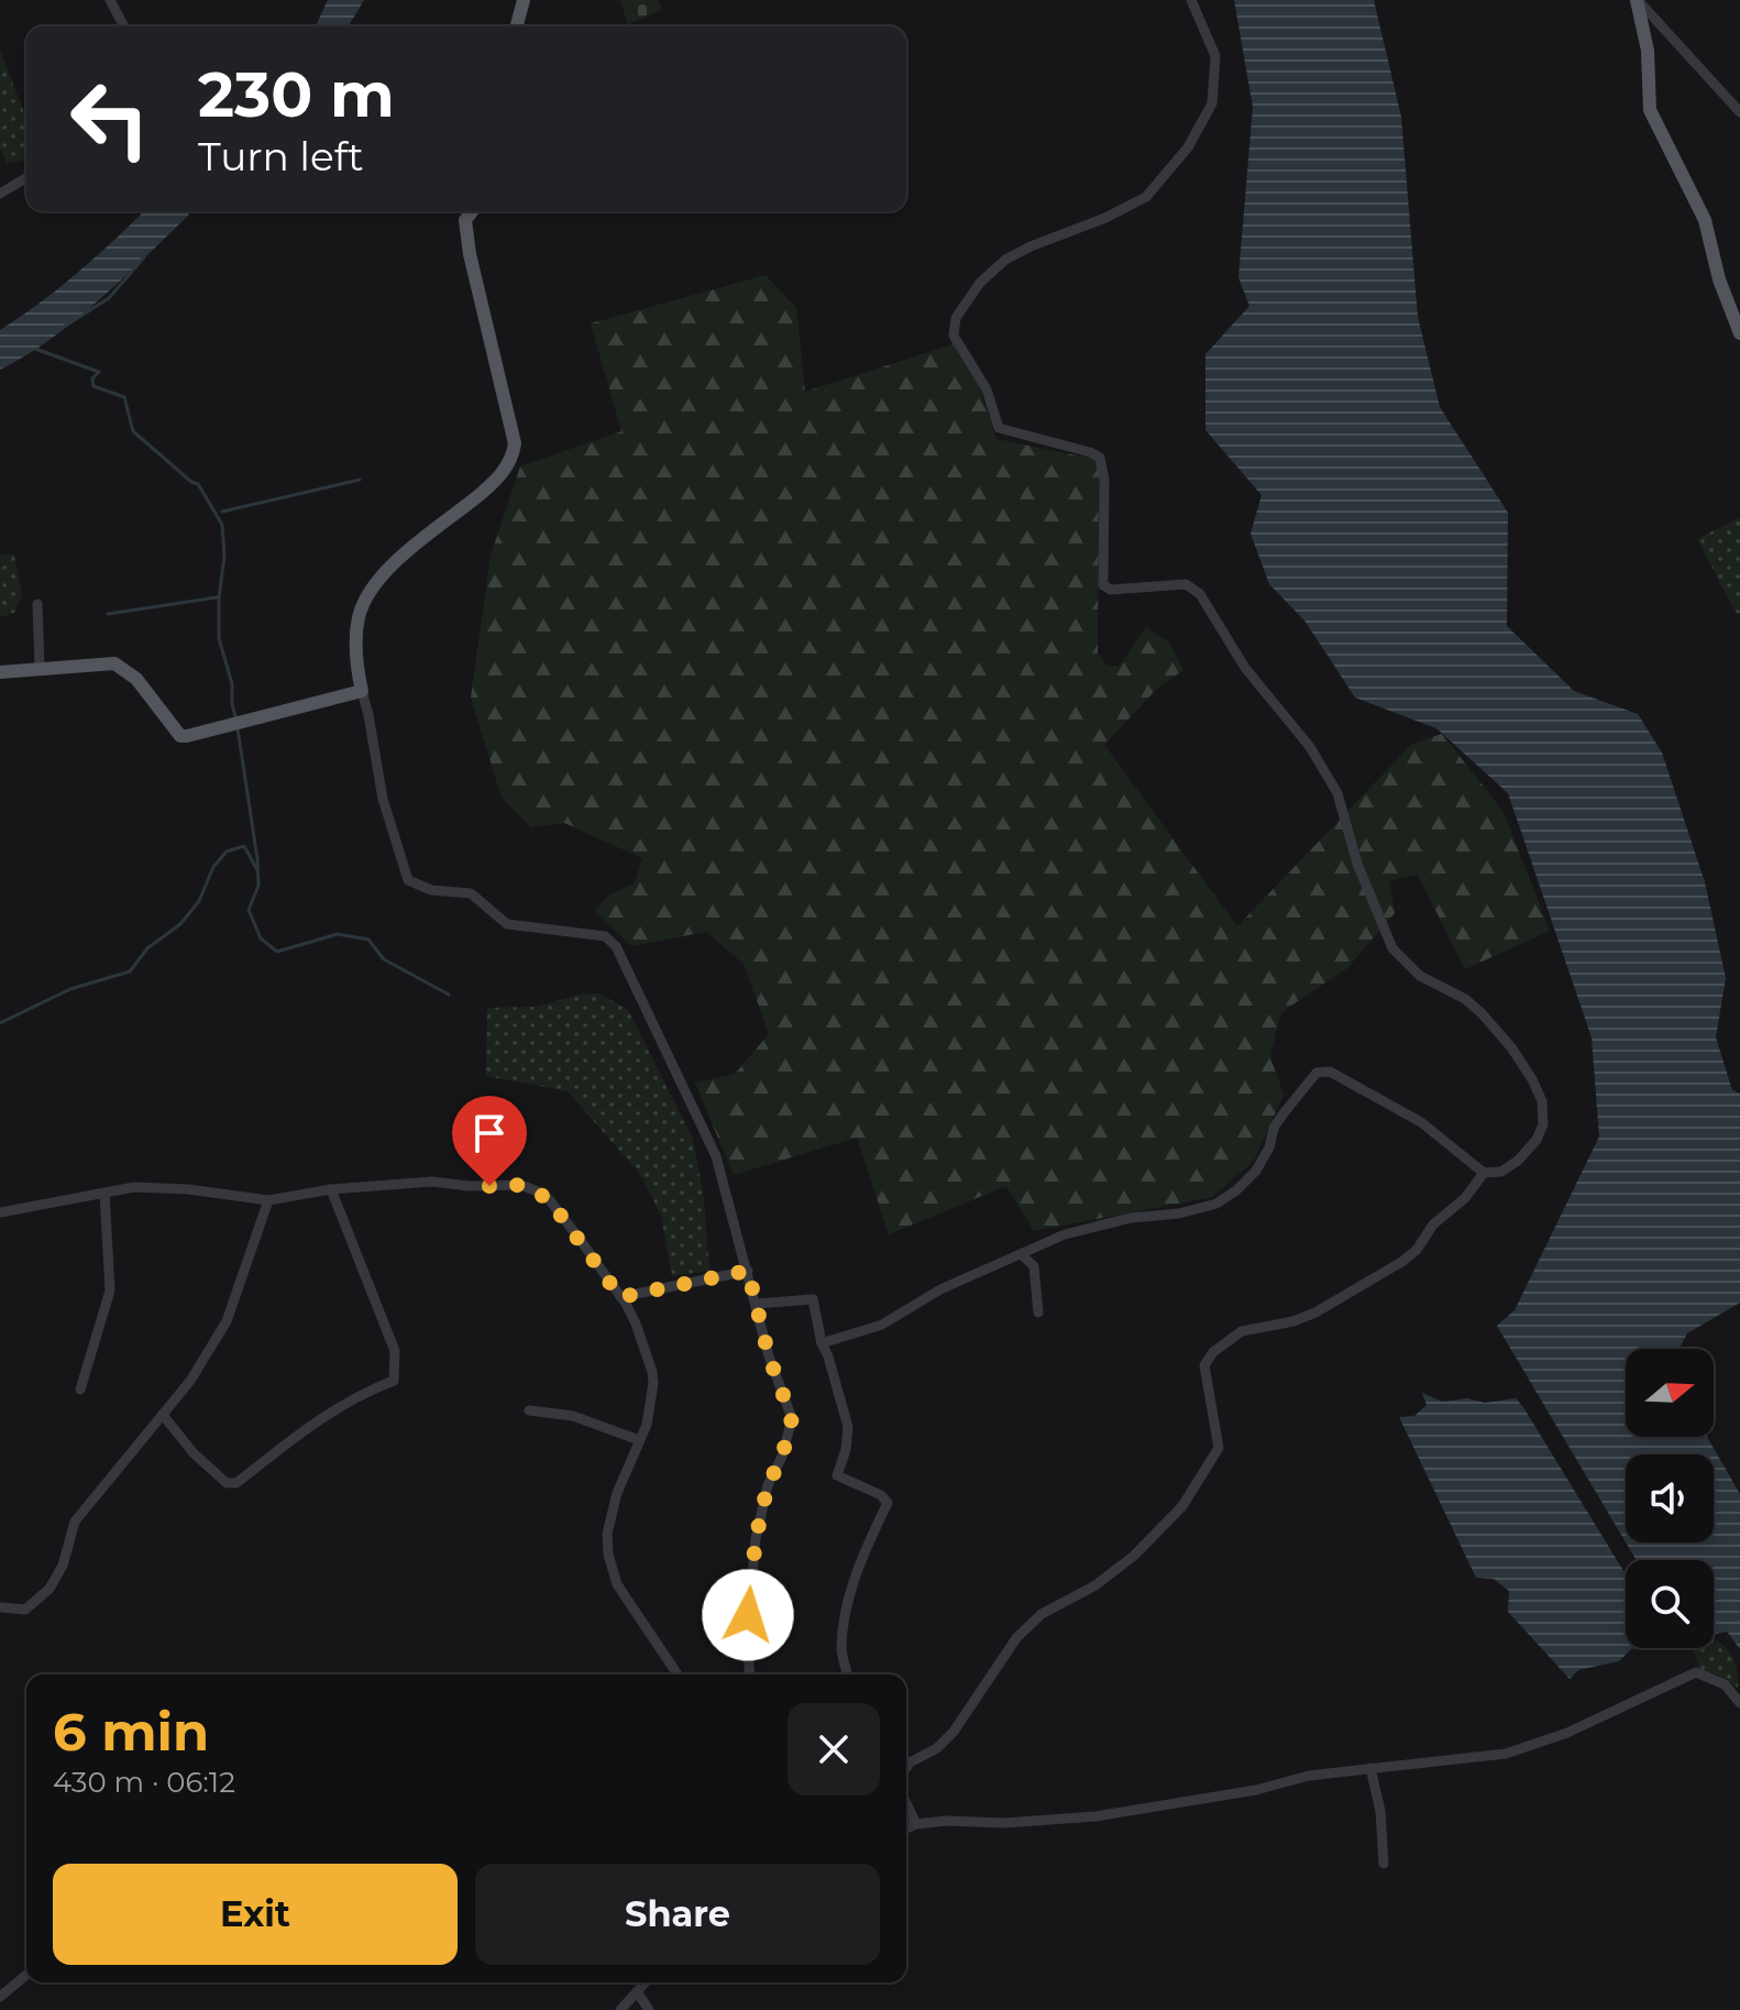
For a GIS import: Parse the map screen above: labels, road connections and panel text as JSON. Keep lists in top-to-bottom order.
{
  "north": "right",
  "page": {
    "turn": ["230 m", "Turn left"],
    "heading": ["6 min", "430 m · 06:12"],
    "buttons": ["Exit", "Share"]
  }
}
